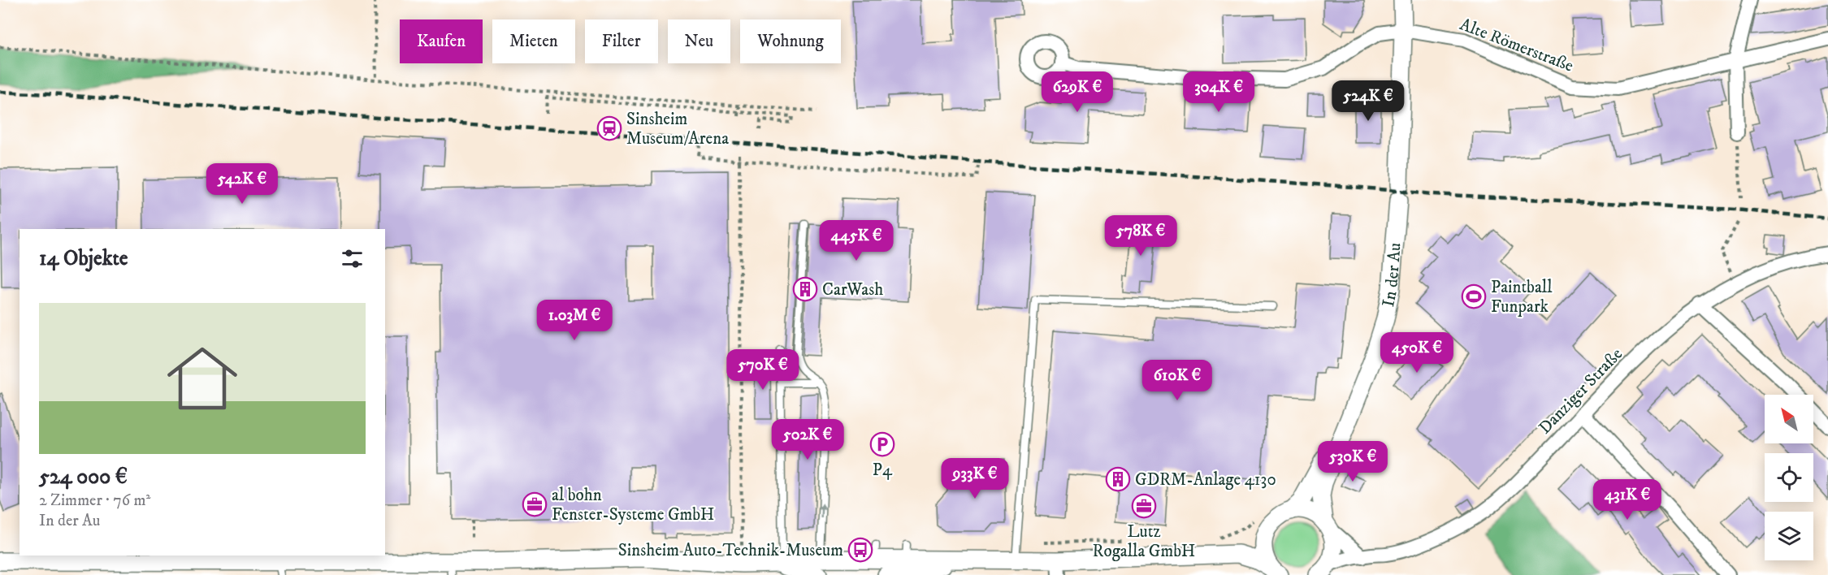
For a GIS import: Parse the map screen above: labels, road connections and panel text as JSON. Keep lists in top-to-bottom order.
{
  "streets": {
    "street": ["Alte Römerstraße", "In der Au", "Danziger Straße"]
  },
  "crossings": [
    ["Alte Römerstraße", "In der Au"],
    ["In der Au", "Danziger Straße"]
  ],
  "places": {
    "station": ["Sinsheim Museum/Arena"],
    "building": ["CarWash", "GDRM-Anlage 4130"],
    "sports": ["Paintball Funpark"],
    "parking": ["P4"],
    "office": ["al bohn Fenster-Systeme GmbH", "Lutz Rogalla GmbH"],
    "bus stop": ["Sinsheim Auto-Technik-Museum"]
  },
  "north": "top left",
  "page": {
    "chip": [
      "Kaufen",
      "Mieten",
      "Filter",
      "Neu",
      "Wohnung"
    ],
    "price": [
      "629K €",
      "304K €",
      "524K €",
      "542K €",
      "578K €",
      "445K €",
      "1.03M €",
      "450K €",
      "570K €",
      "610K €",
      "502K €",
      "530K €",
      "933K €",
      "431K €"
    ],
    "heading": "14 Objekte",
    "list": [
      {
        "name": "524 000 €",
        "note": "2 Zimmer · 76 m² · In der Au"
      }
    ]
  }
}
